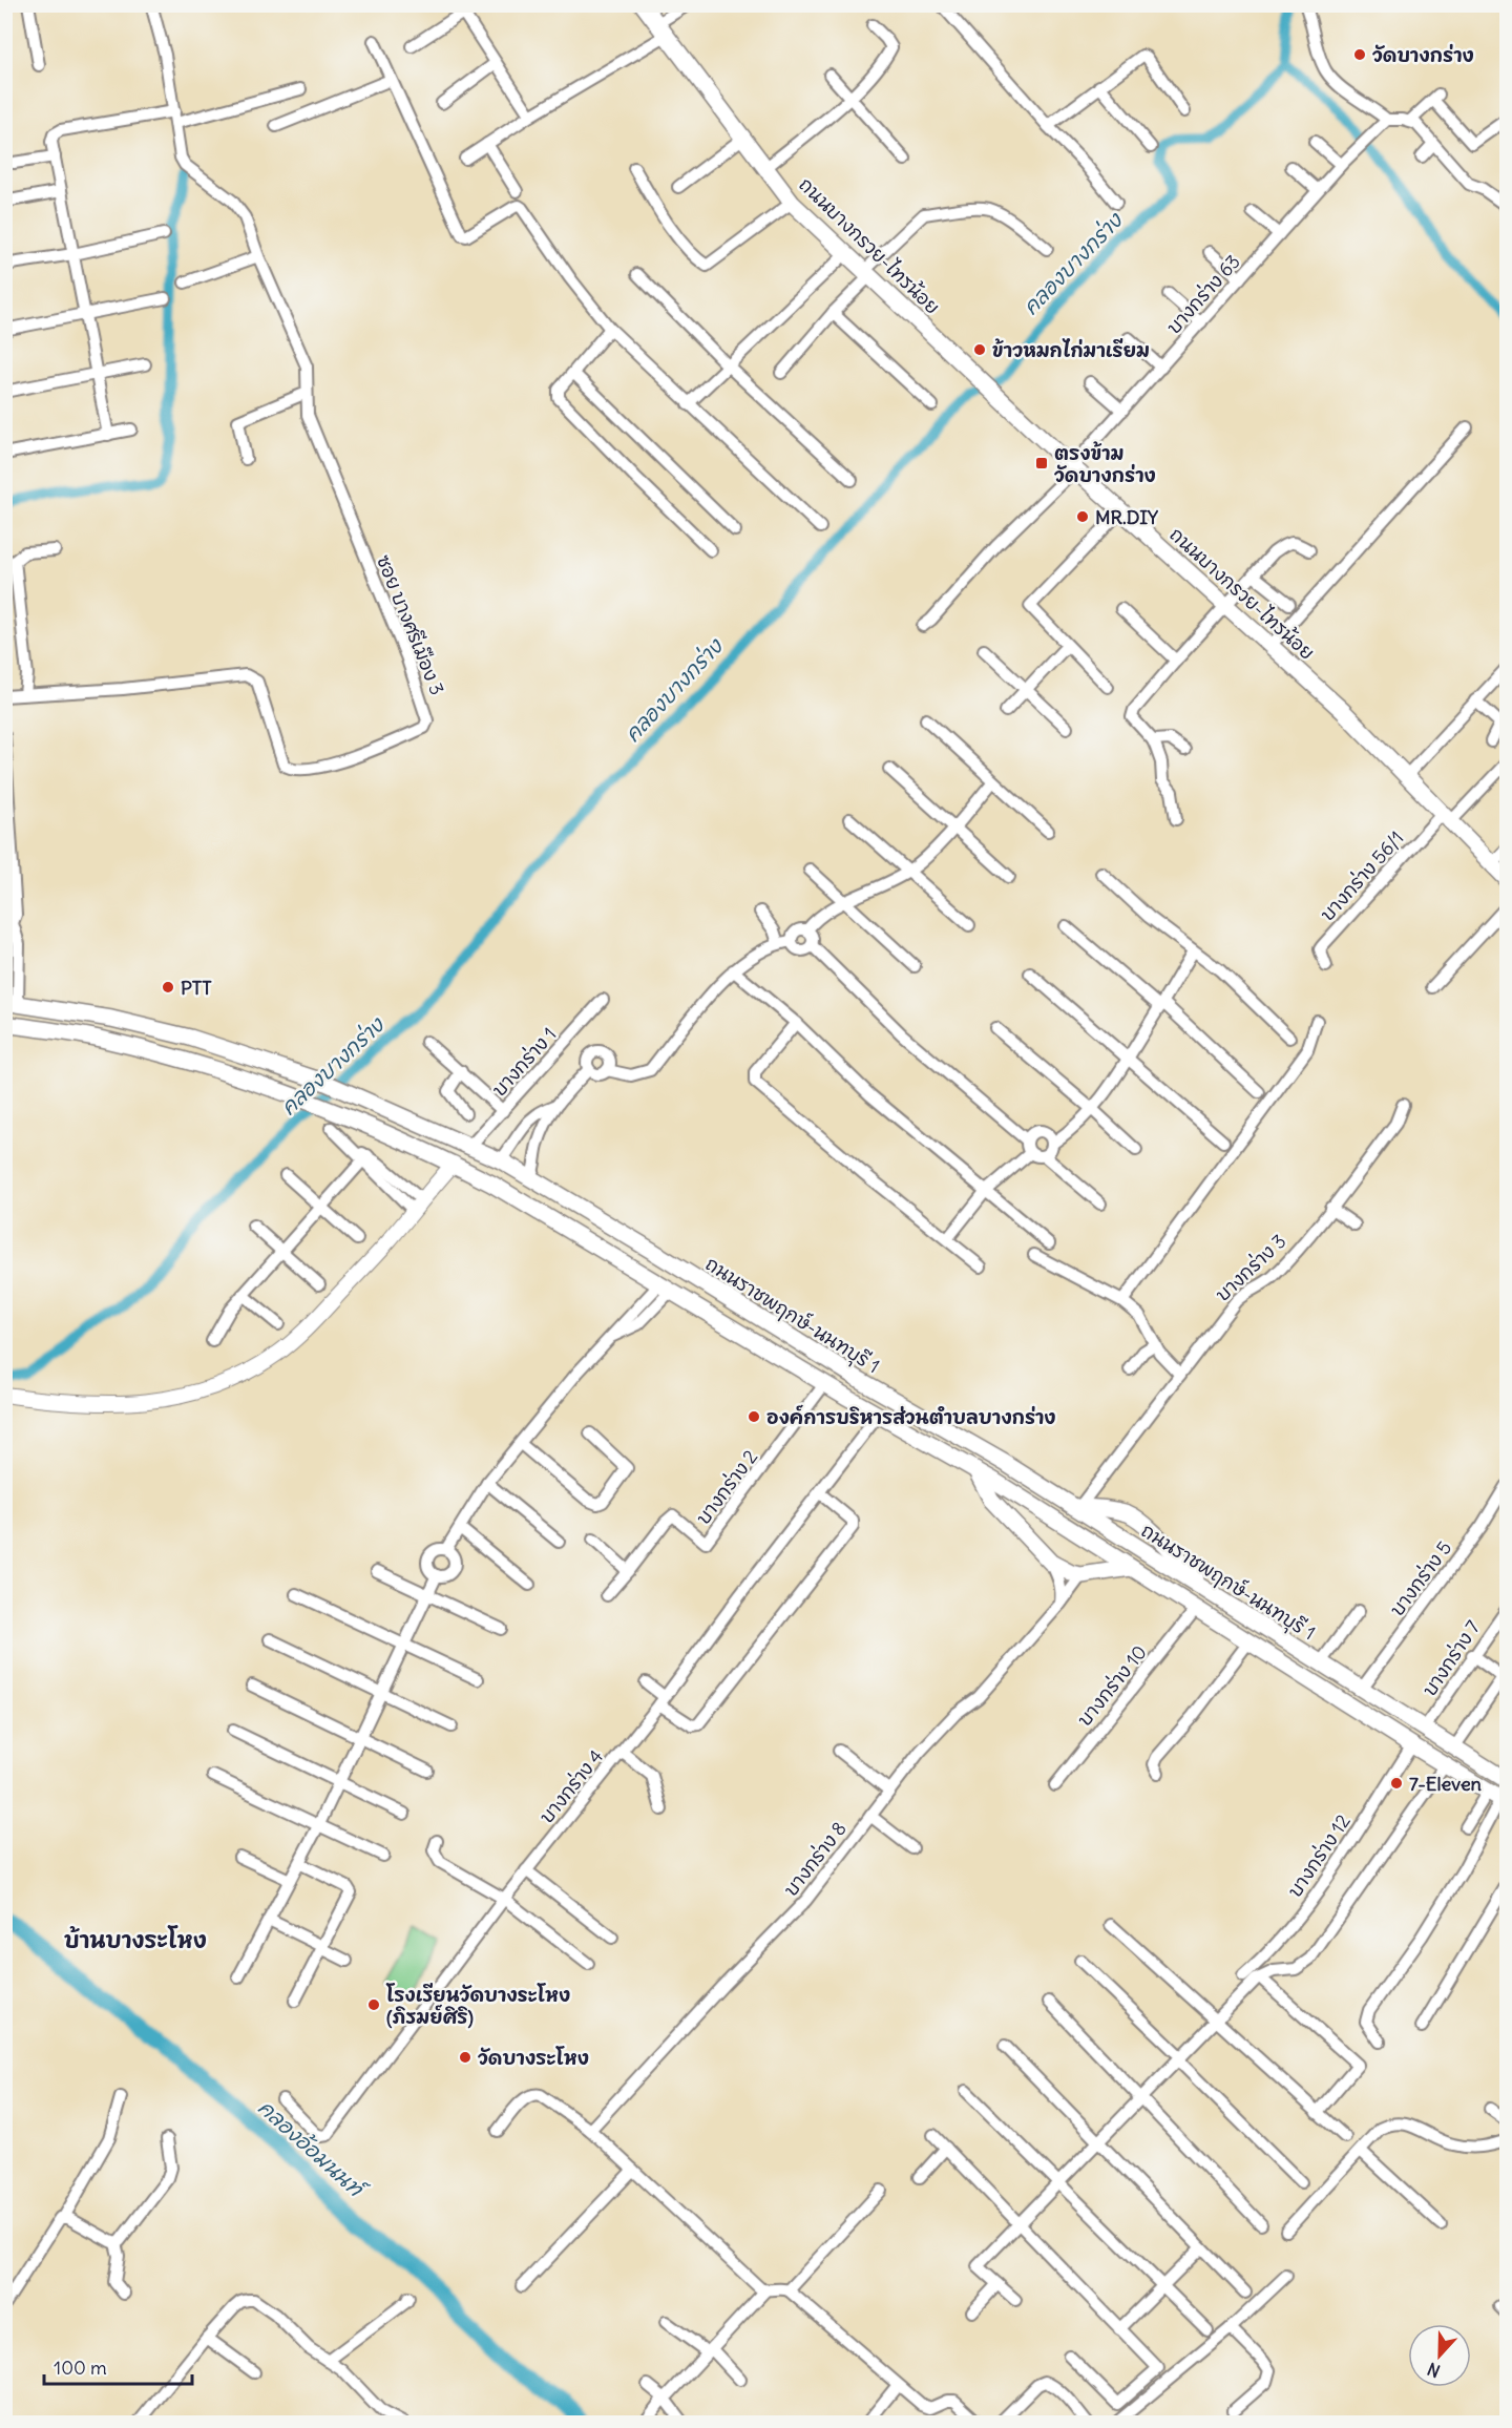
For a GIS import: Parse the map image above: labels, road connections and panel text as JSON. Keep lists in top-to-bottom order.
{
  "streets": {
    "main road": ["ถนนบางกรวย-ไทรน้อย", "ถนนราชพฤกษ์-นนทบุรี 1"],
    "street": [
      "บางกร่าง 63",
      "ซอย บางศรีเมือง 3",
      "บางกร่าง 56/1",
      "บางกร่าง 1",
      "บางกร่าง 3",
      "บางกร่าง 2",
      "บางกร่าง 5",
      "บางกร่าง 7",
      "บางกร่าง 10",
      "บางกร่าง 4",
      "บางกร่าง 12",
      "บางกร่าง 8"
    ]
  },
  "crossings": [
    ["ถนนบางกรวย-ไทรน้อย", "บางกร่าง 63"],
    ["ถนนบางกรวย-ไทรน้อย", "บางกร่าง 56/1"],
    ["บางกร่าง 1", "ถนนราชพฤกษ์-นนทบุรี 1"],
    ["บางกร่าง 3", "ถนนราชพฤกษ์-นนทบุรี 1"],
    ["ถนนราชพฤกษ์-นนทบุรี 1", "บางกร่าง 5"],
    ["ถนนราชพฤกษ์-นนทบุรี 1", "บางกร่าง 7"]
  ],
  "districts": ["บ้านบางระโหง"],
  "water": ["คลองบางกร่าง", "คลองอ้อมนนท์"],
  "places": {
    "other": [
      "วัดบางกร่าง",
      "ข้าวหมกไก่มาเรียม",
      "MR.DIY",
      "PTT",
      "องค์การบริหารส่วนตำบลบางกร่าง",
      "7-Eleven",
      "โรงเรียนวัดบางระโหง (ภิรมย์ศิริ)",
      "วัดบางระโหง"
    ],
    "transit": ["ตรงข้าม วัดบางกร่าง"]
  },
  "scale_bar": "100 m",
  "north": "bottom"
}
